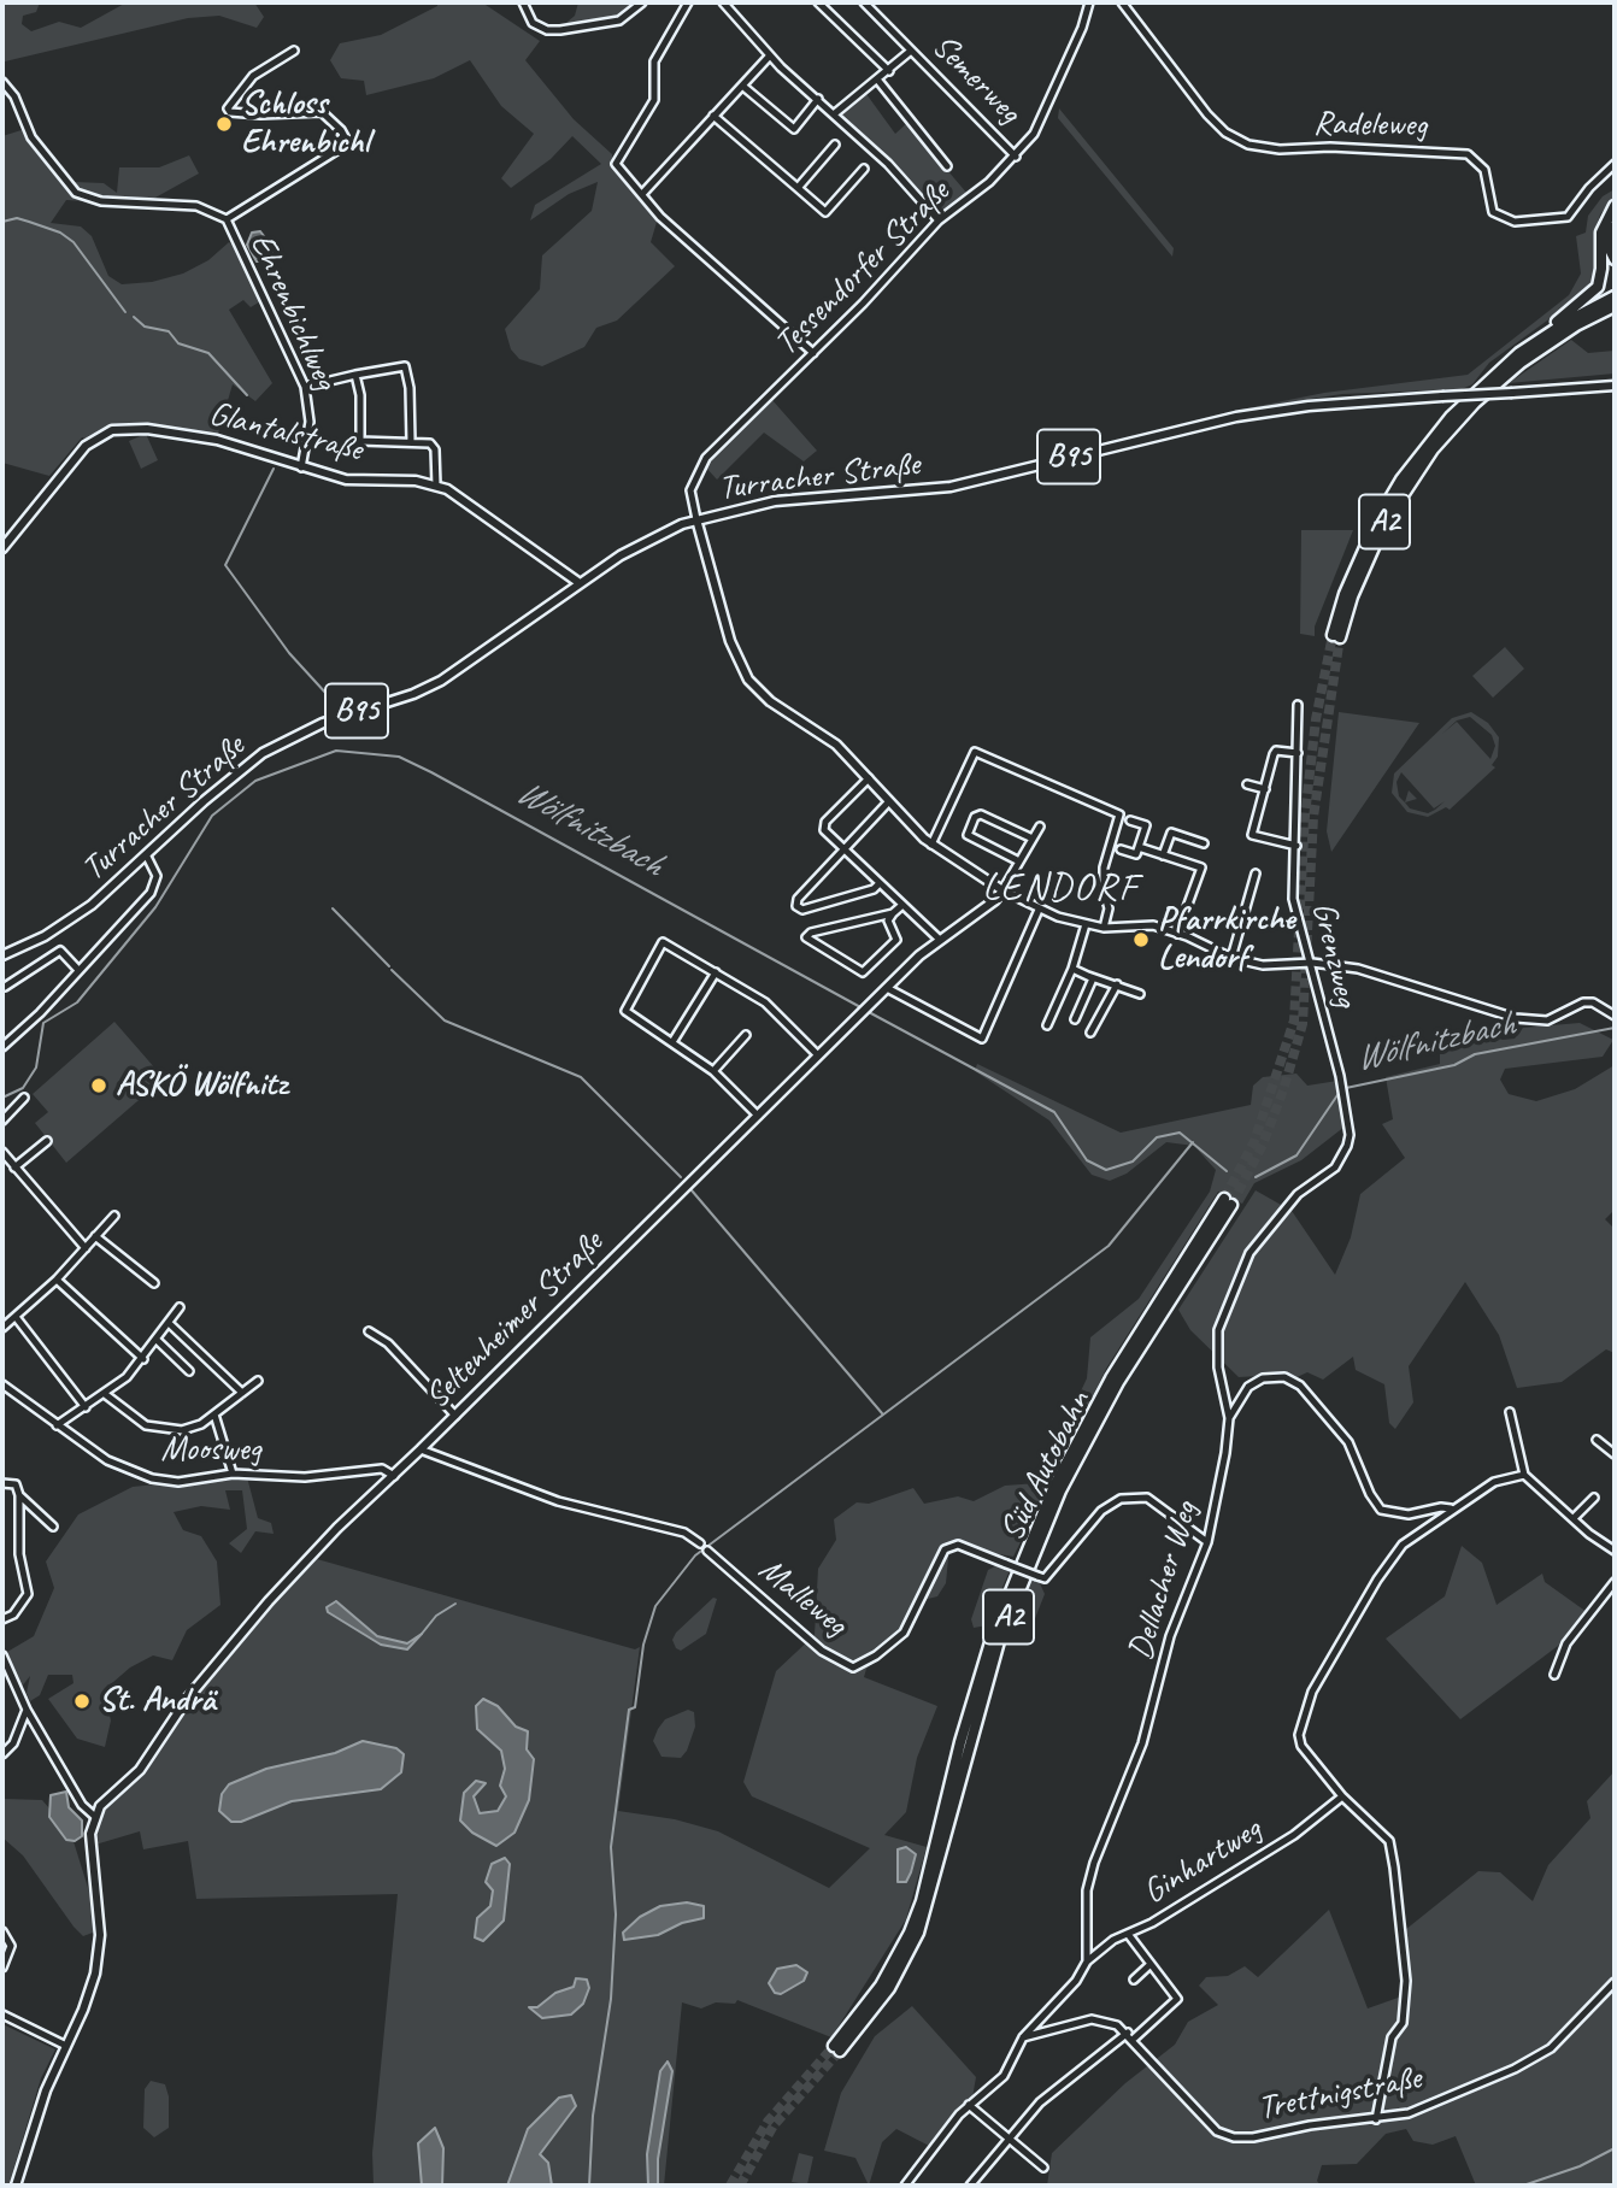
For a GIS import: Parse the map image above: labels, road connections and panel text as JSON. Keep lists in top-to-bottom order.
{
  "streets": {
    "highway": ["A2", "Süd Autobahn"],
    "main road": [
      "Glantalstraße",
      "B95",
      "Turracher Straße",
      "Seltenheimer Straße"
    ],
    "street": [
      "Semerweg",
      "Radeleweg",
      "Tessendorfer Straße",
      "Ehrenbichlweg",
      "Grenzweg",
      "Moosweg",
      "Dellacher Weg",
      "Malleweg",
      "Ginhartweg",
      "Trettnigstraße"
    ]
  },
  "crossings": [
    ["Semerweg", "Tessendorfer Straße"],
    ["Tessendorfer Straße", "Turracher Straße"],
    ["Ehrenbichlweg", "Glantalstraße"],
    ["Glantalstraße", "Turracher Straße"],
    ["Grenzweg", "Dellacher Weg"],
    ["Seltenheimer Straße", "Moosweg"],
    ["Dellacher Weg", "Malleweg"],
    ["Dellacher Weg", "Ginhartweg"]
  ],
  "districts": ["LENDORF"],
  "water": ["Wölfnitzbach"],
  "places": [
    "Schloss Ehrenbichl",
    "Pfarrkirche Lendorf",
    "ASKÖ Wölfnitz",
    "St. Andrä"
  ]
}
